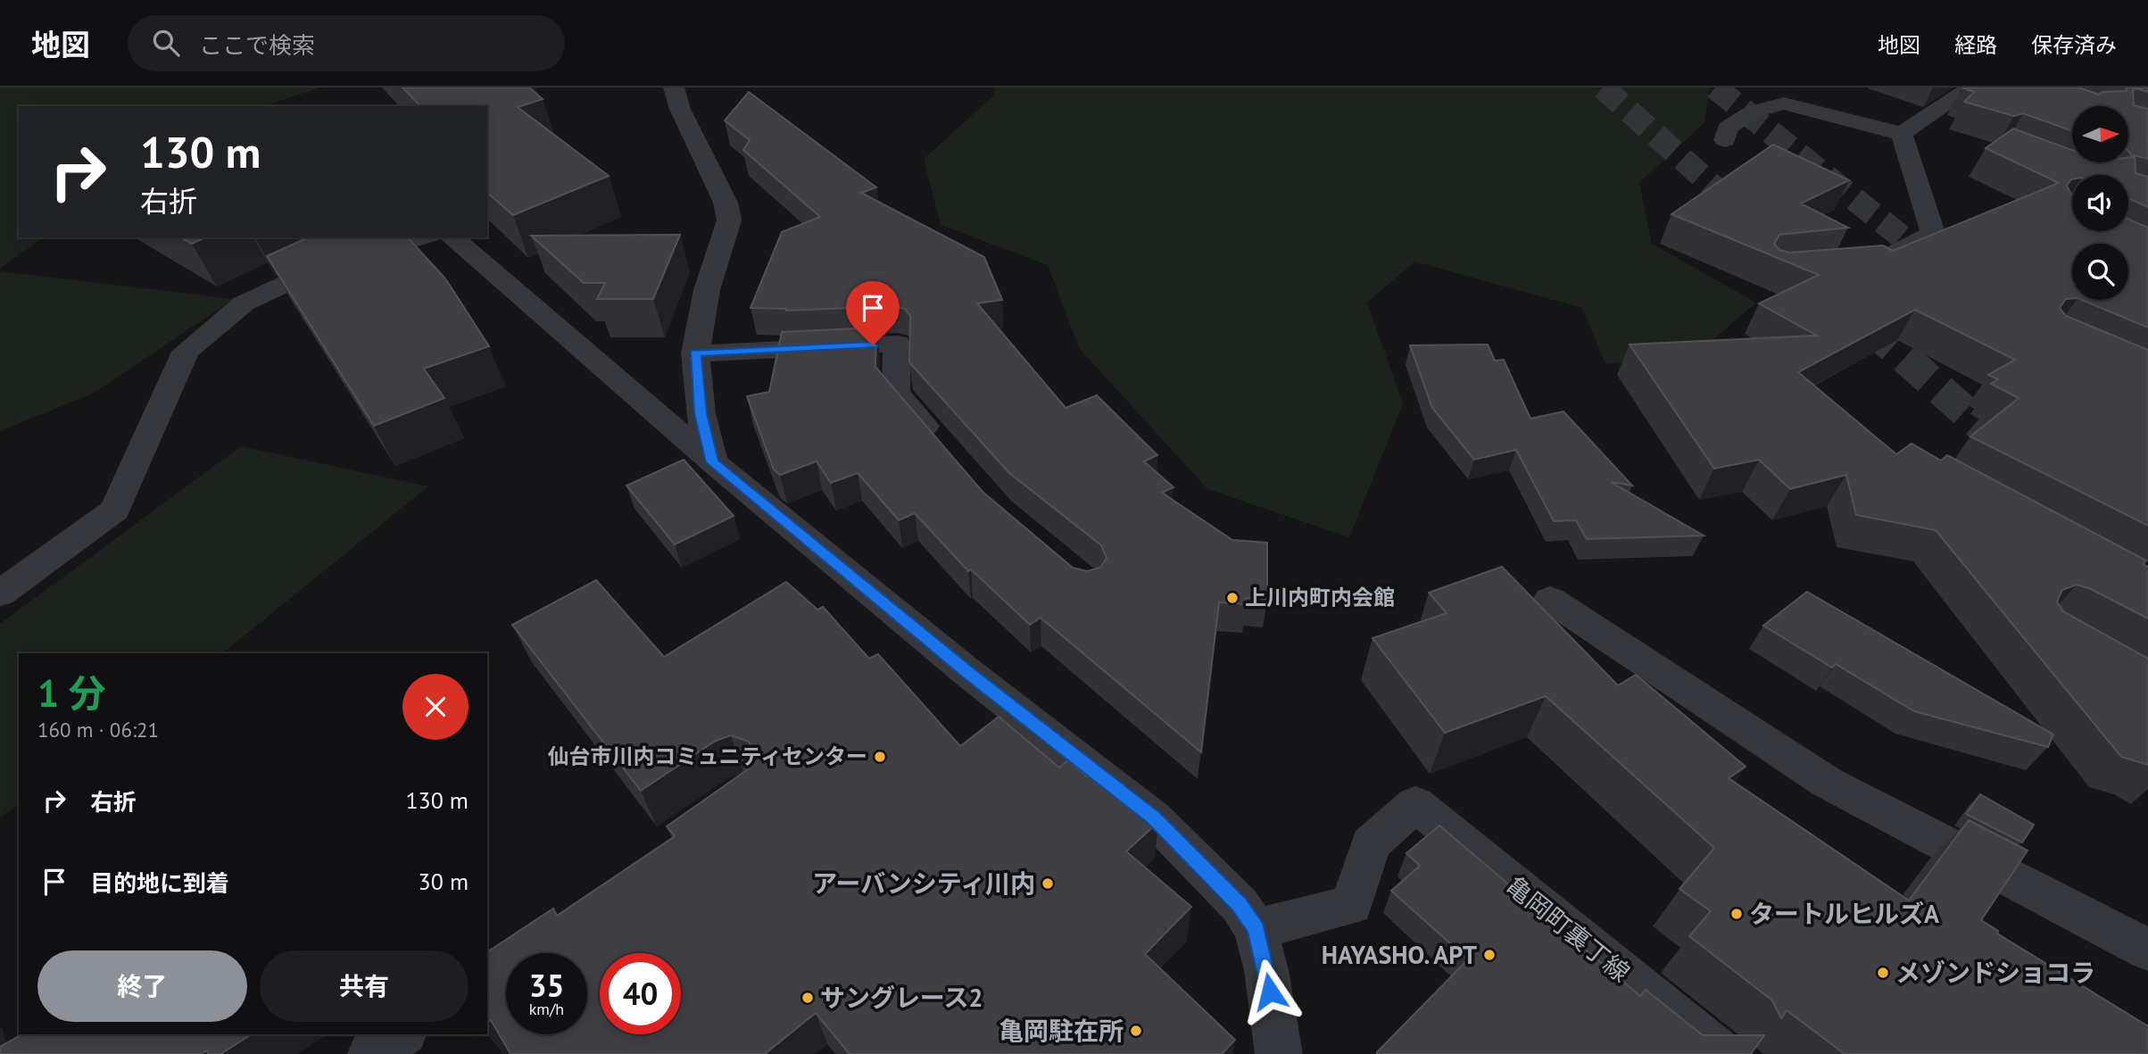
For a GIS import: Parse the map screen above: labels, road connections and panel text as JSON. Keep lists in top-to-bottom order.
{
  "streets": {
    "street": ["亀岡町裏丁線"]
  },
  "places": [
    "上川内町内会館",
    "仙台市川内コミュニティセンター",
    "アーバンシティ川内",
    "タートルヒルズA",
    "HAYASHO. APT",
    "メゾンドショコラ",
    "サングレース2",
    "亀岡駐在所"
  ],
  "north": "right",
  "page": {
    "header": "地図",
    "search": "ここで検索",
    "nav": ["地図", "経路", "保存済み"],
    "turn": ["130 m", "右折"],
    "heading": ["1 分", "160 m · 06:21"],
    "list": [
      {
        "name": "右折",
        "value": "130 m"
      },
      {
        "name": "目的地に到着",
        "value": "30 m"
      }
    ],
    "buttons": ["終了", "共有"],
    "speed": "35 km/h",
    "limit": "40"
  }
}
